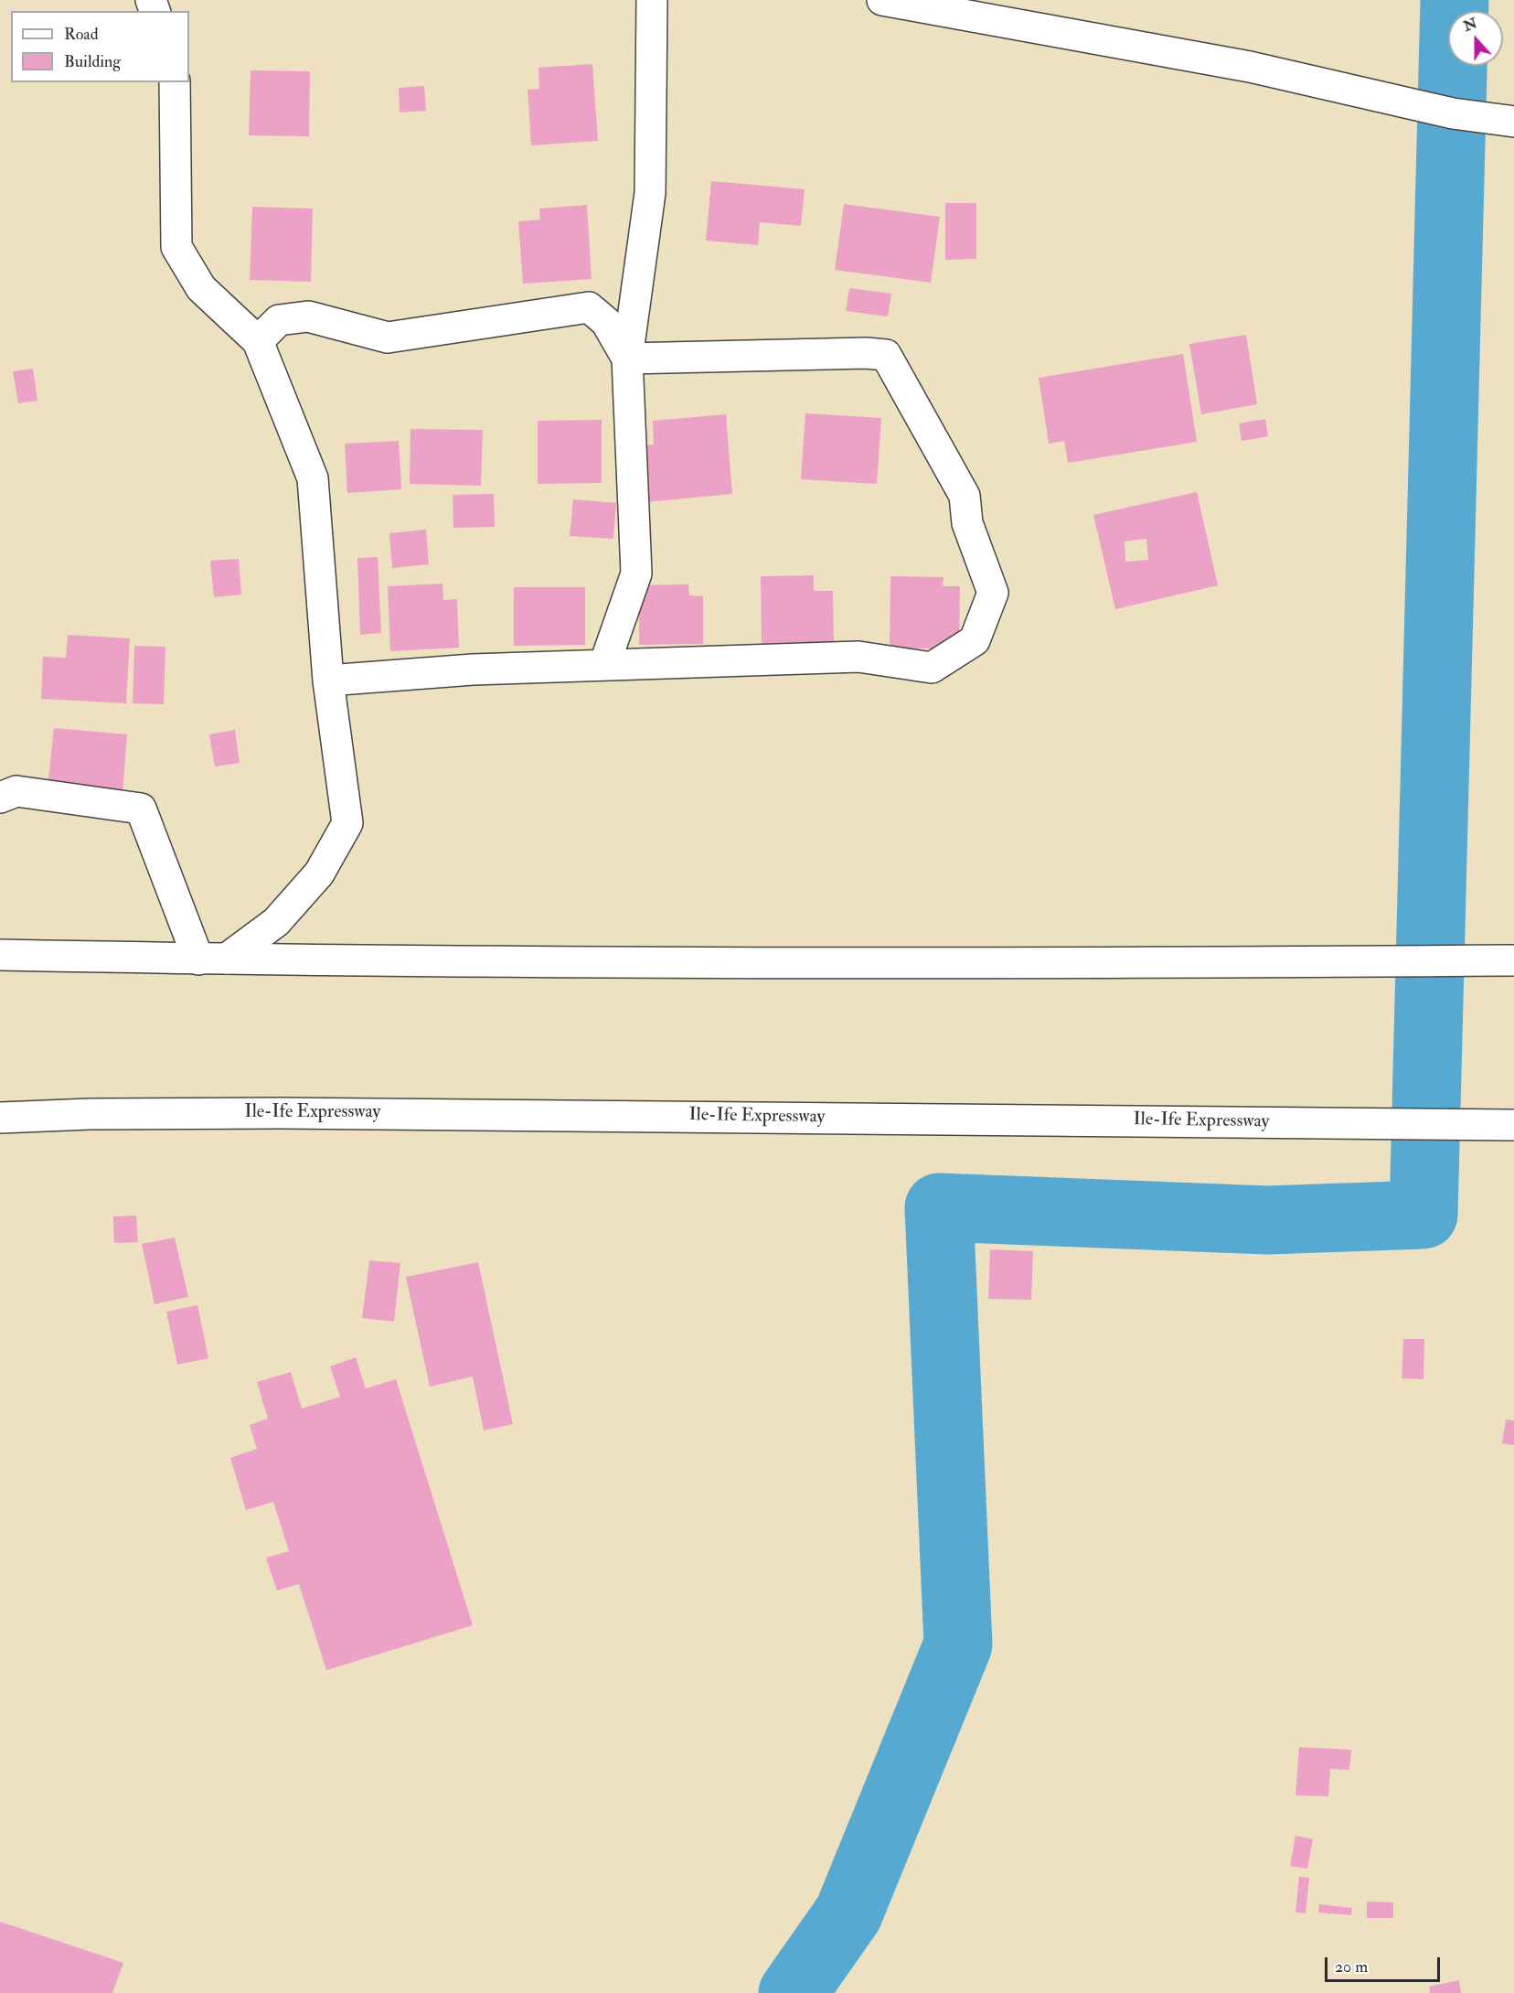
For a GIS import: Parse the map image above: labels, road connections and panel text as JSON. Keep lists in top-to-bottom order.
{
  "streets": {
    "main road": ["Ile-Ife Expressway"]
  },
  "legend": ["Road", "Building"],
  "scale_bar": "20 m",
  "north": "top"
}
